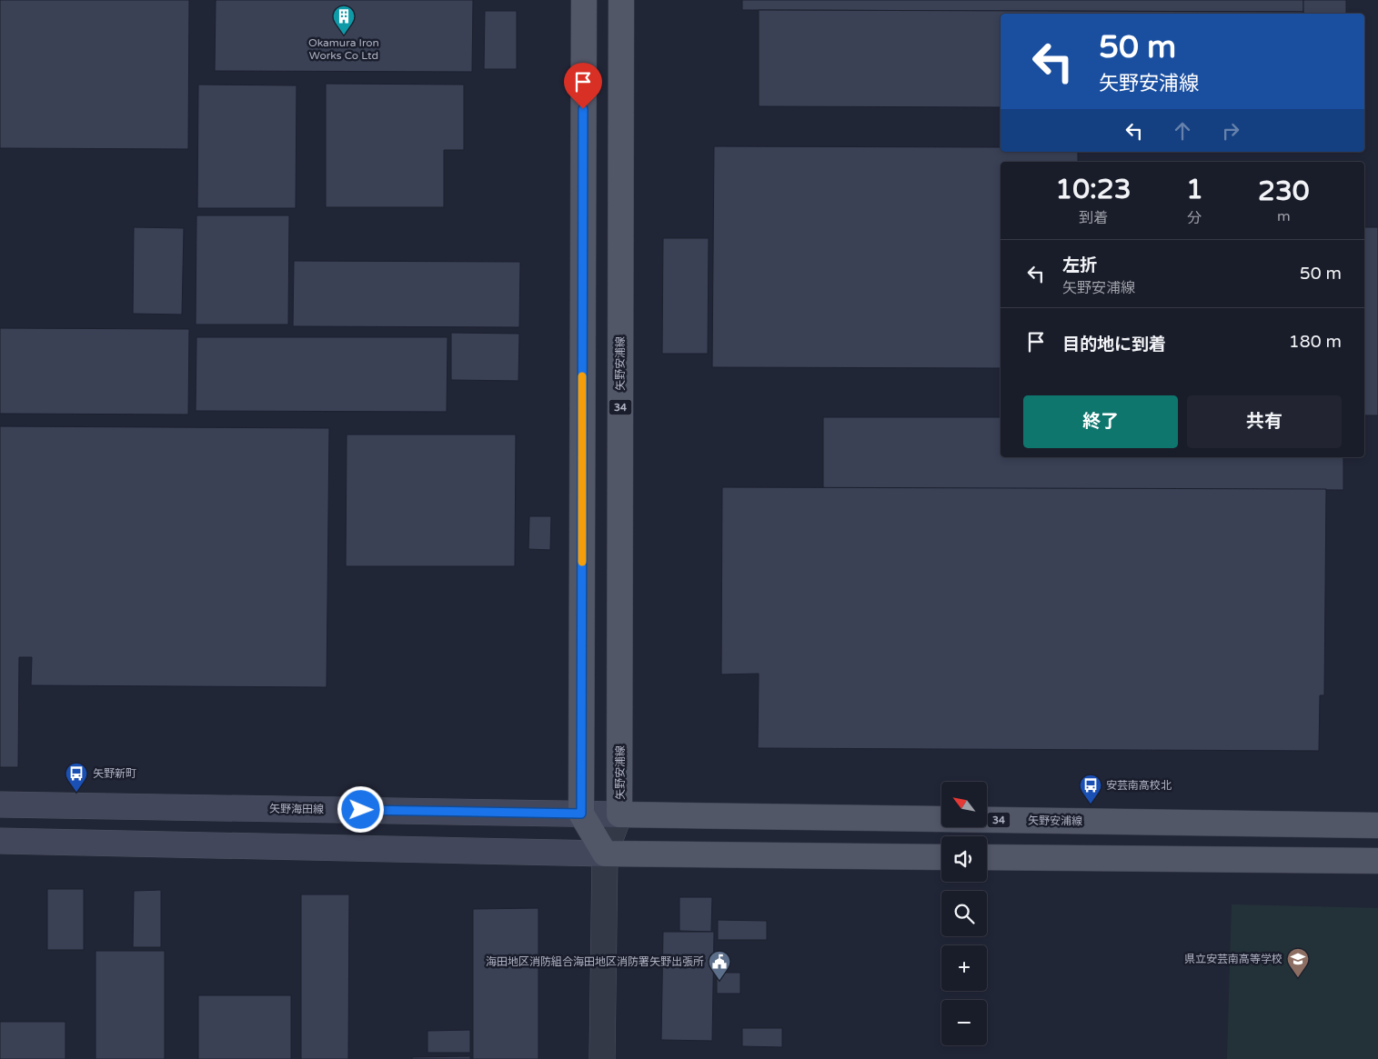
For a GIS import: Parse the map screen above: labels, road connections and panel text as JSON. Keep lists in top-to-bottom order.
{
  "streets": {
    "main road": ["矢野安浦線", "34", "矢野海田線"]
  },
  "crossings": [
    ["矢野安浦線", "矢野海田線"]
  ],
  "places": {
    "building": ["Okamura Iron Works Co Ltd"],
    "bus stop": ["矢野新町", "安芸南高校北"],
    "school or university": ["県立安芸南高等学校"],
    "public building": ["海田地区消防組合海田地区消防署矢野出張所"]
  },
  "north": "top left",
  "page": {
    "turn": ["50 m", "矢野安浦線"],
    "eta": [
      "10:23",
      "到着",
      "1",
      "分",
      "230",
      "m"
    ],
    "list": [
      {
        "name": "左折",
        "note": "矢野安浦線",
        "value": "50 m"
      },
      {
        "name": "目的地に到着",
        "value": "180 m"
      }
    ],
    "buttons": ["終了", "共有"],
    "map_buttons": ["+", "−"]
  }
}
